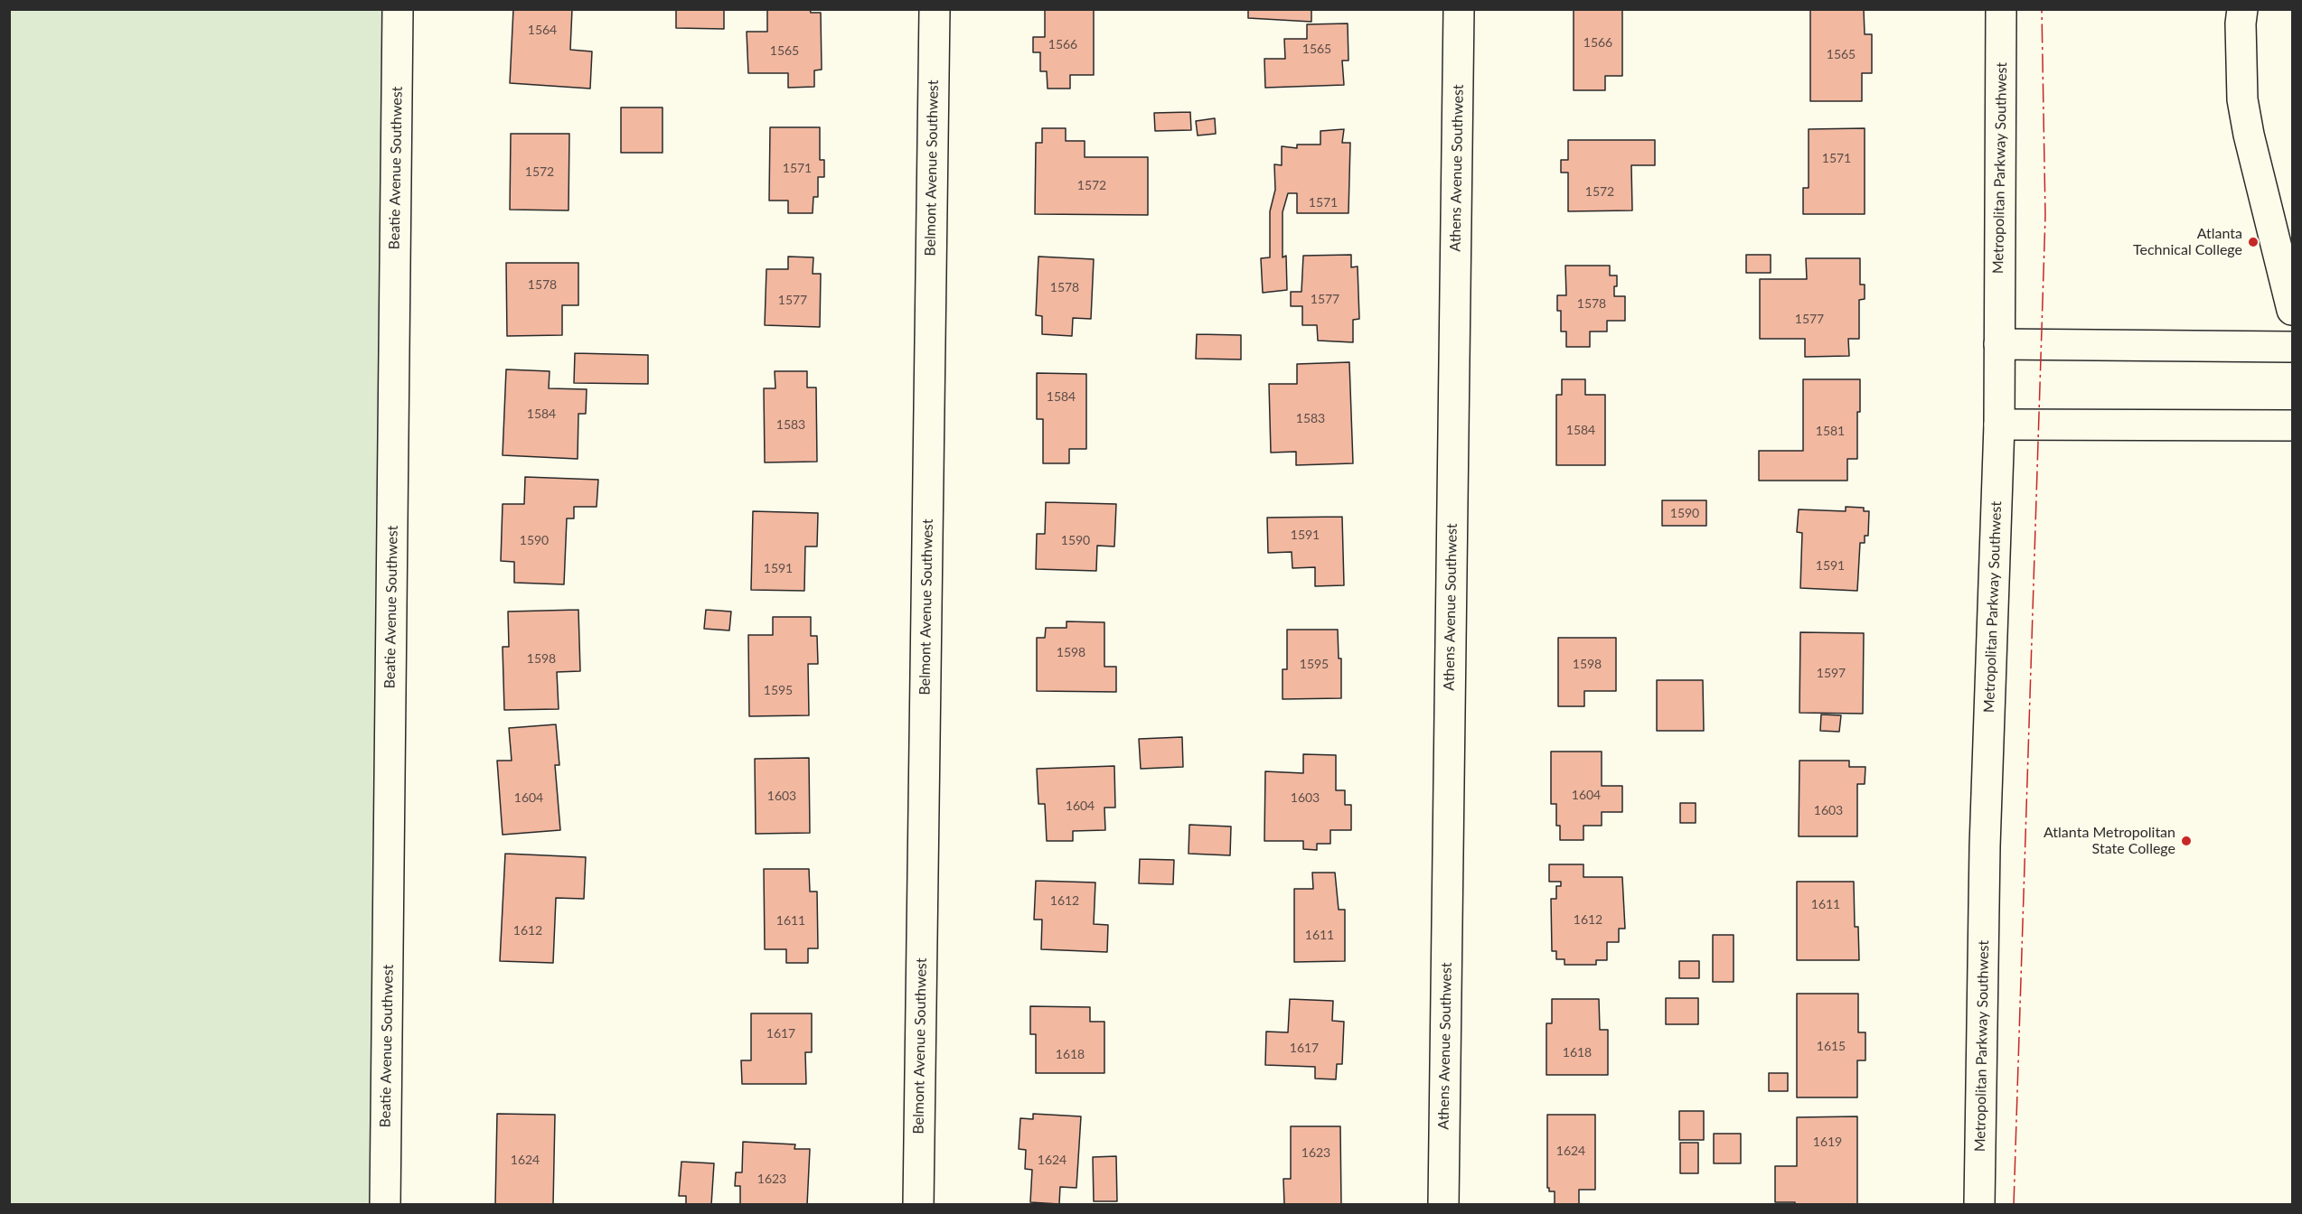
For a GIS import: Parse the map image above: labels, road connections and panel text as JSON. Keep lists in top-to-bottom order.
{
  "streets": {
    "street": [
      "Beatie Avenue Southwest",
      "Belmont Avenue Southwest",
      "Athens Avenue Southwest",
      "Metropolitan Parkway Southwest"
    ]
  },
  "places": ["Atlanta Technical College", "Atlanta Metropolitan State College"],
  "house_numbers": [
    "1564",
    "1566",
    "1566",
    "1565",
    "1565",
    "1565",
    "1571",
    "1571",
    "1572",
    "1572",
    "1572",
    "1571",
    "1578",
    "1578",
    "1577",
    "1577",
    "1578",
    "1577",
    "1584",
    "1584",
    "1583",
    "1583",
    "1584",
    "1581",
    "1590",
    "1591",
    "1590",
    "1590",
    "1591",
    "1591",
    "1598",
    "1598",
    "1595",
    "1598",
    "1597",
    "1595",
    "1604",
    "1603",
    "1604",
    "1603",
    "1604",
    "1603",
    "1612",
    "1611",
    "1612",
    "1611",
    "1612",
    "1611",
    "1617",
    "1615",
    "1617",
    "1618",
    "1618",
    "1619",
    "1624",
    "1623",
    "1624",
    "1624",
    "1623"
  ]
}
